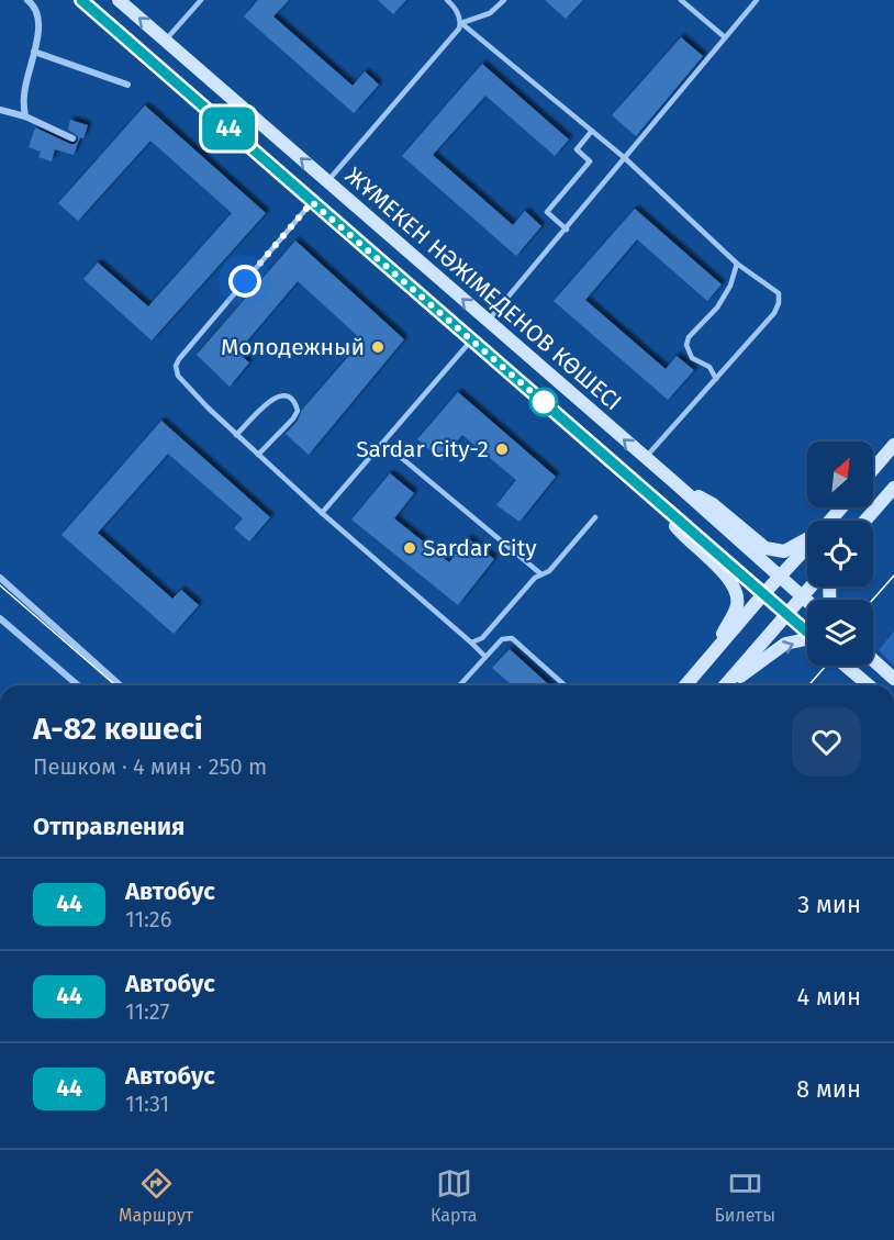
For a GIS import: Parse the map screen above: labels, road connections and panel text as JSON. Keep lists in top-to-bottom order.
{
  "streets": {
    "main road": ["ЖҰМЕКЕН НӘЖІМЕДЕНОВ КӨШЕСІ"]
  },
  "places": ["Молодежный", "Sardar City-2", "Sardar City"],
  "lines": ["bus line 44"],
  "north": "top right",
  "page": {
    "on_map": "44",
    "heading": [
      ["A-82 көшесі", "Пешком · 4 мин · 250 m"],
      "Отправления"
    ],
    "list": [
      {
        "mark": "44",
        "name": "Автобус",
        "note": "11:26",
        "value": "3 мин"
      },
      {
        "mark": "44",
        "name": "Автобус",
        "note": "11:27",
        "value": "4 мин"
      },
      {
        "mark": "44",
        "name": "Автобус",
        "note": "11:31",
        "value": "8 мин"
      }
    ],
    "tabs": ["Маршрут", "Карта", "Билеты"]
  }
}
